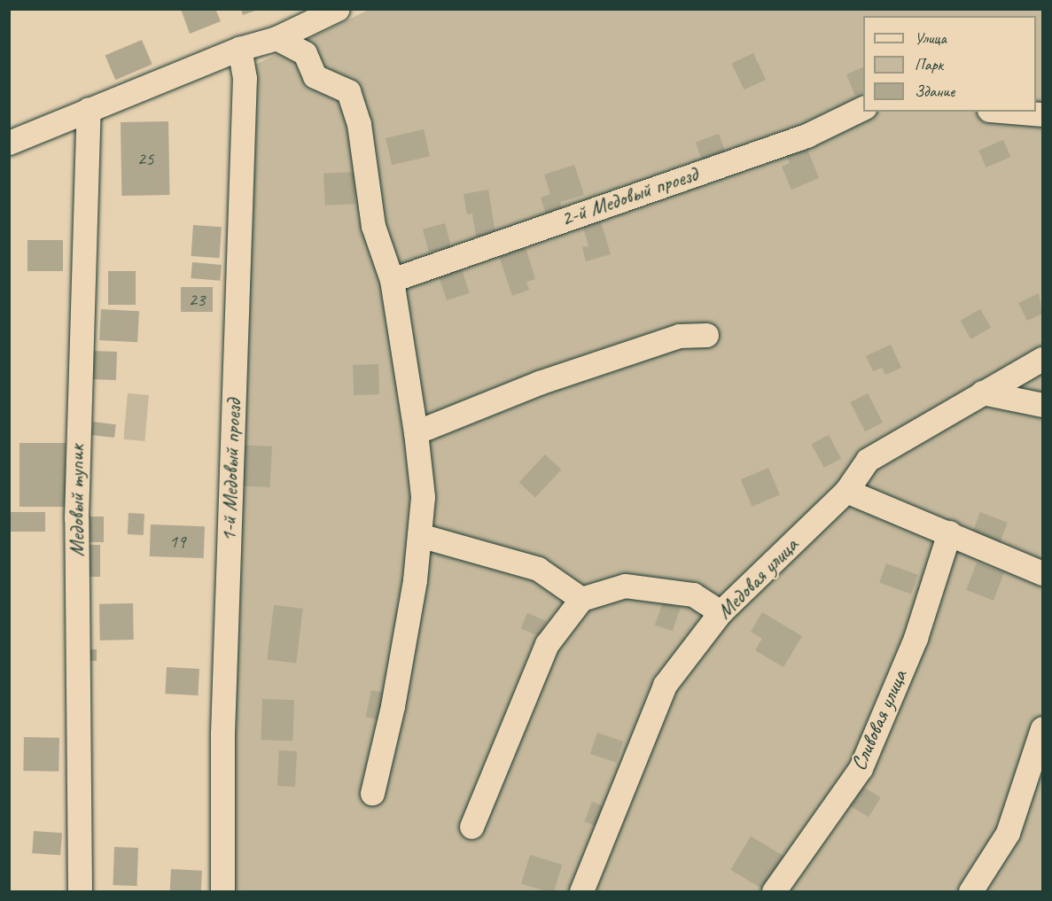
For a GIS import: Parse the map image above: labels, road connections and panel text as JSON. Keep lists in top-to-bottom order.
{
  "streets": {
    "street": [
      "2-й Медовый проезд",
      "1-й Медовый проезд",
      "Медовый тупик",
      "Медовая улица",
      "Сливовая улица"
    ]
  },
  "house_numbers": ["25", "23", "19"],
  "legend": ["Улица", "Парк", "Здание"]
}
